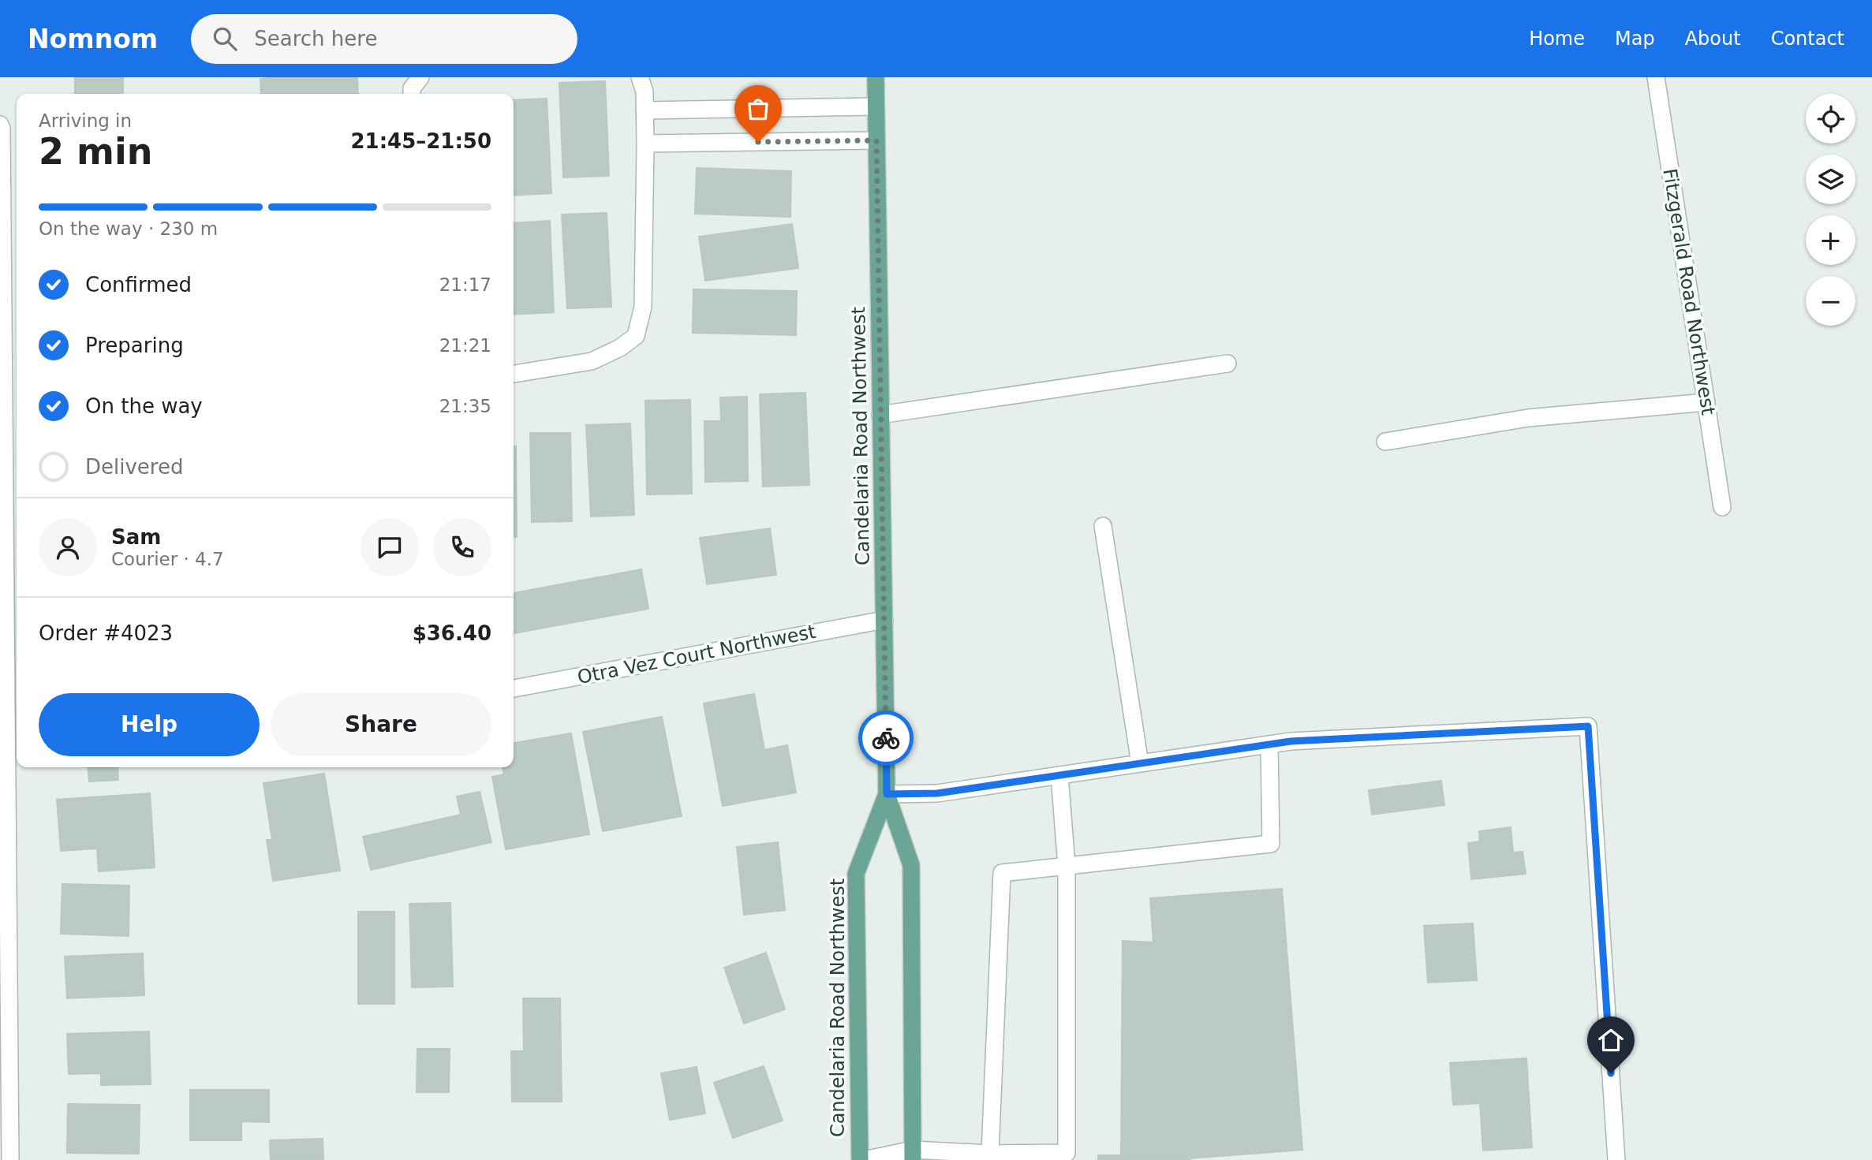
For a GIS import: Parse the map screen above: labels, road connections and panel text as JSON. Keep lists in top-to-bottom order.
{
  "streets": {
    "main road": ["Candelaria Road Northwest"],
    "street": ["Fitzgerald Road Northwest", "Otra Vez Court Northwest"]
  },
  "crossings": [
    ["Candelaria Road Northwest", "Otra Vez Court Northwest"]
  ],
  "page": {
    "header": "Nomnom",
    "search": "Search here",
    "nav": [
      "Home",
      "Map",
      "About",
      "Contact"
    ],
    "map_buttons": ["+", "−"],
    "heading": ["2 min", "Arriving in", "21:45–21:50"],
    "panel": [
      "Sam",
      "Courier · 4.7",
      "Order #4023",
      "$36.40"
    ],
    "bar": "On the way · 230 m",
    "list": [
      ["Confirmed", "21:17"],
      ["Preparing", "21:21"],
      ["On the way", "21:35"],
      "Delivered"
    ],
    "buttons": ["Help", "Share"]
  }
}
